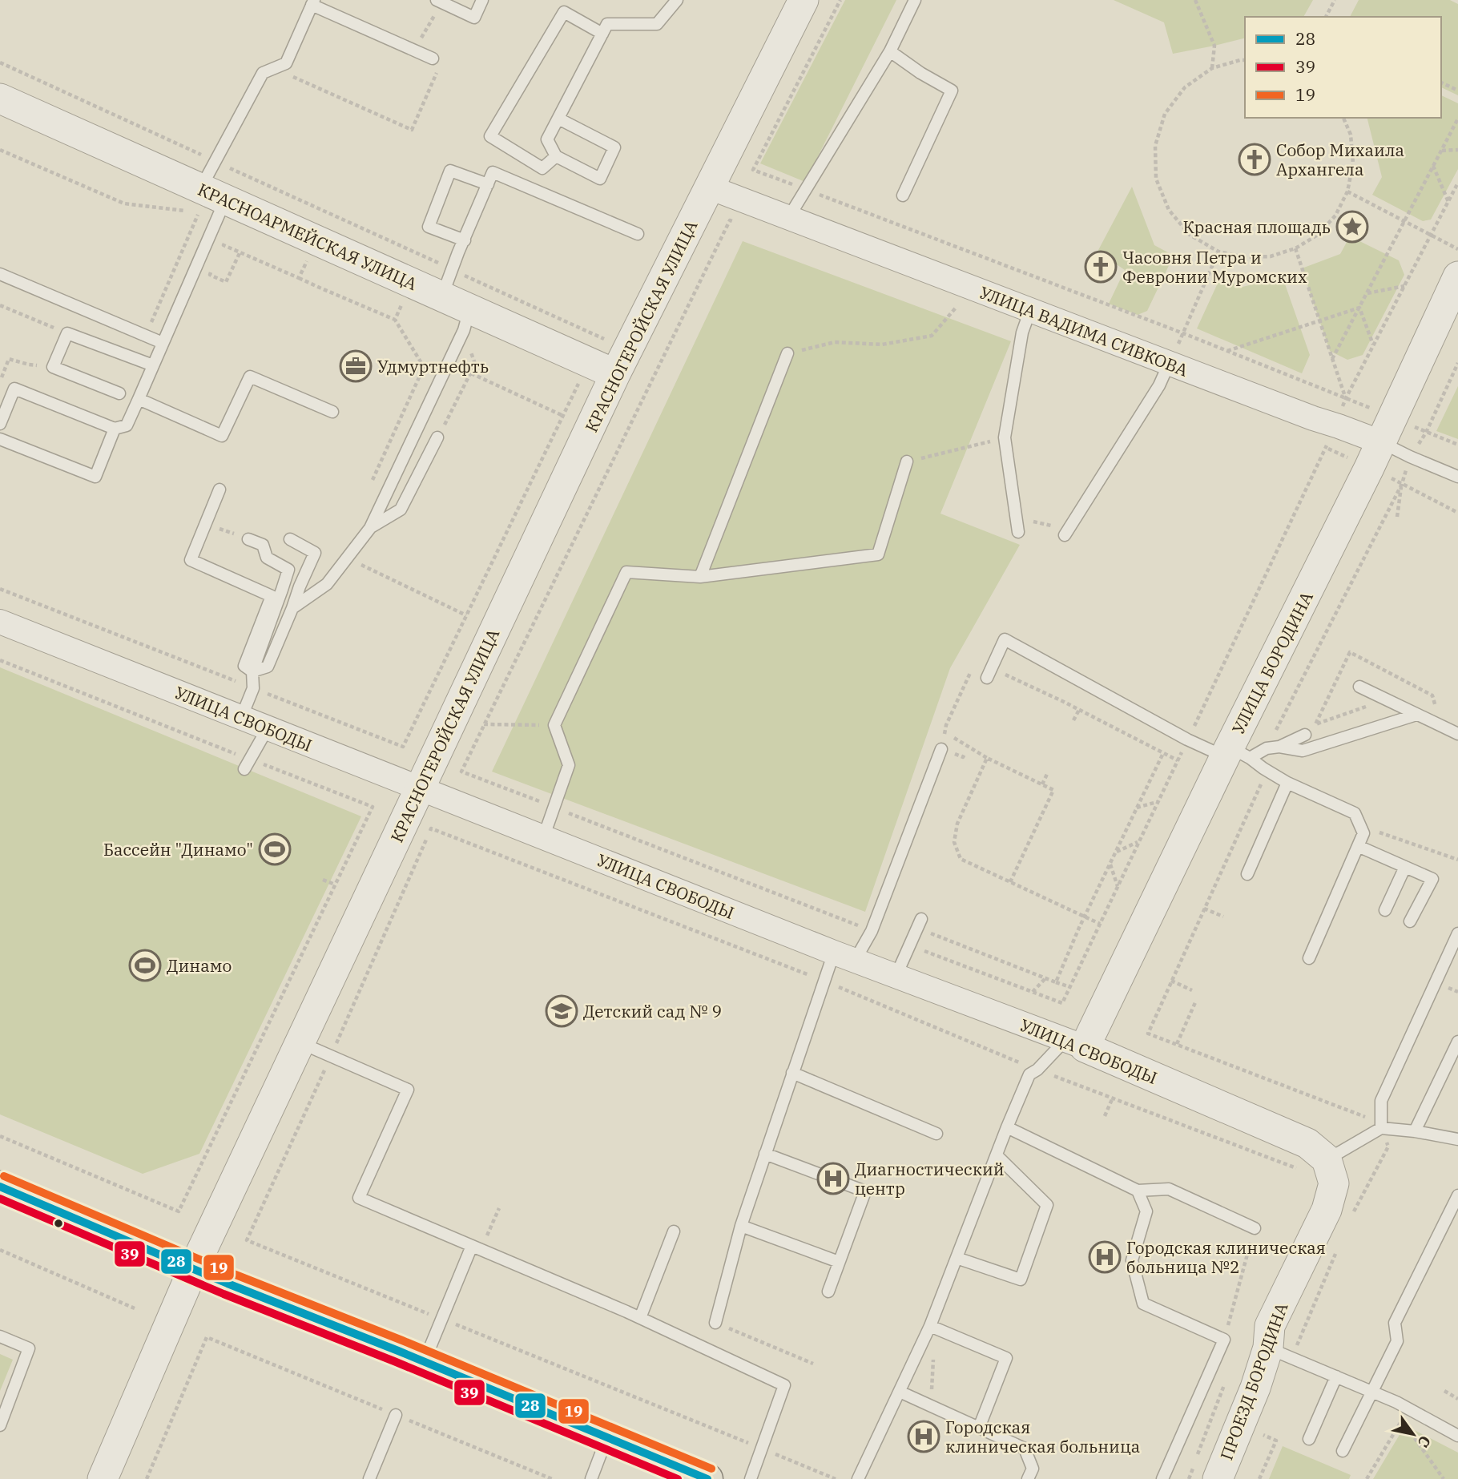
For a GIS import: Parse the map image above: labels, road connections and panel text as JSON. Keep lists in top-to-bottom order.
{
  "streets": {
    "street": [
      "КРАСНОАРМЕЙСКАЯ УЛИЦА",
      "КРАСНОГЕРОЙСКАЯ УЛИЦА",
      "УЛИЦА ВАДИМА СИВКОВА",
      "УЛИЦА БОРОДИНА",
      "УЛИЦА СВОБОДЫ",
      "ПРОЕЗД БОРОДИНА"
    ]
  },
  "crossings": [
    ["КРАСНОАРМЕЙСКАЯ УЛИЦА", "КРАСНОГЕРОЙСКАЯ УЛИЦА"],
    ["КРАСНОГЕРОЙСКАЯ УЛИЦА", "УЛИЦА ВАДИМА СИВКОВА"],
    ["КРАСНОГЕРОЙСКАЯ УЛИЦА", "УЛИЦА СВОБОДЫ"],
    ["УЛИЦА ВАДИМА СИВКОВА", "УЛИЦА БОРОДИНА"],
    ["УЛИЦА БОРОДИНА", "УЛИЦА СВОБОДЫ"],
    ["УЛИЦА СВОБОДЫ", "ПРОЕЗД БОРОДИНА"]
  ],
  "places": {
    "church": ["Собор Михаила Архангела", "Часовня Петра и Февронии Муромских"],
    "place": ["Красная площадь"],
    "office": ["Удмуртнефть"],
    "sports": ["Бассейн \"Динамо\"", "Динамо"],
    "school or university": ["Детский сад № 9"],
    "hospital": ["Диагностический центр", "Городская клиническая больница №2", "Городская клиническая больница"]
  },
  "lines": ["transit line 19", "transit line 28", "transit line 39"],
  "legend": ["28", "39", "19"],
  "north": "bottom right"
}
